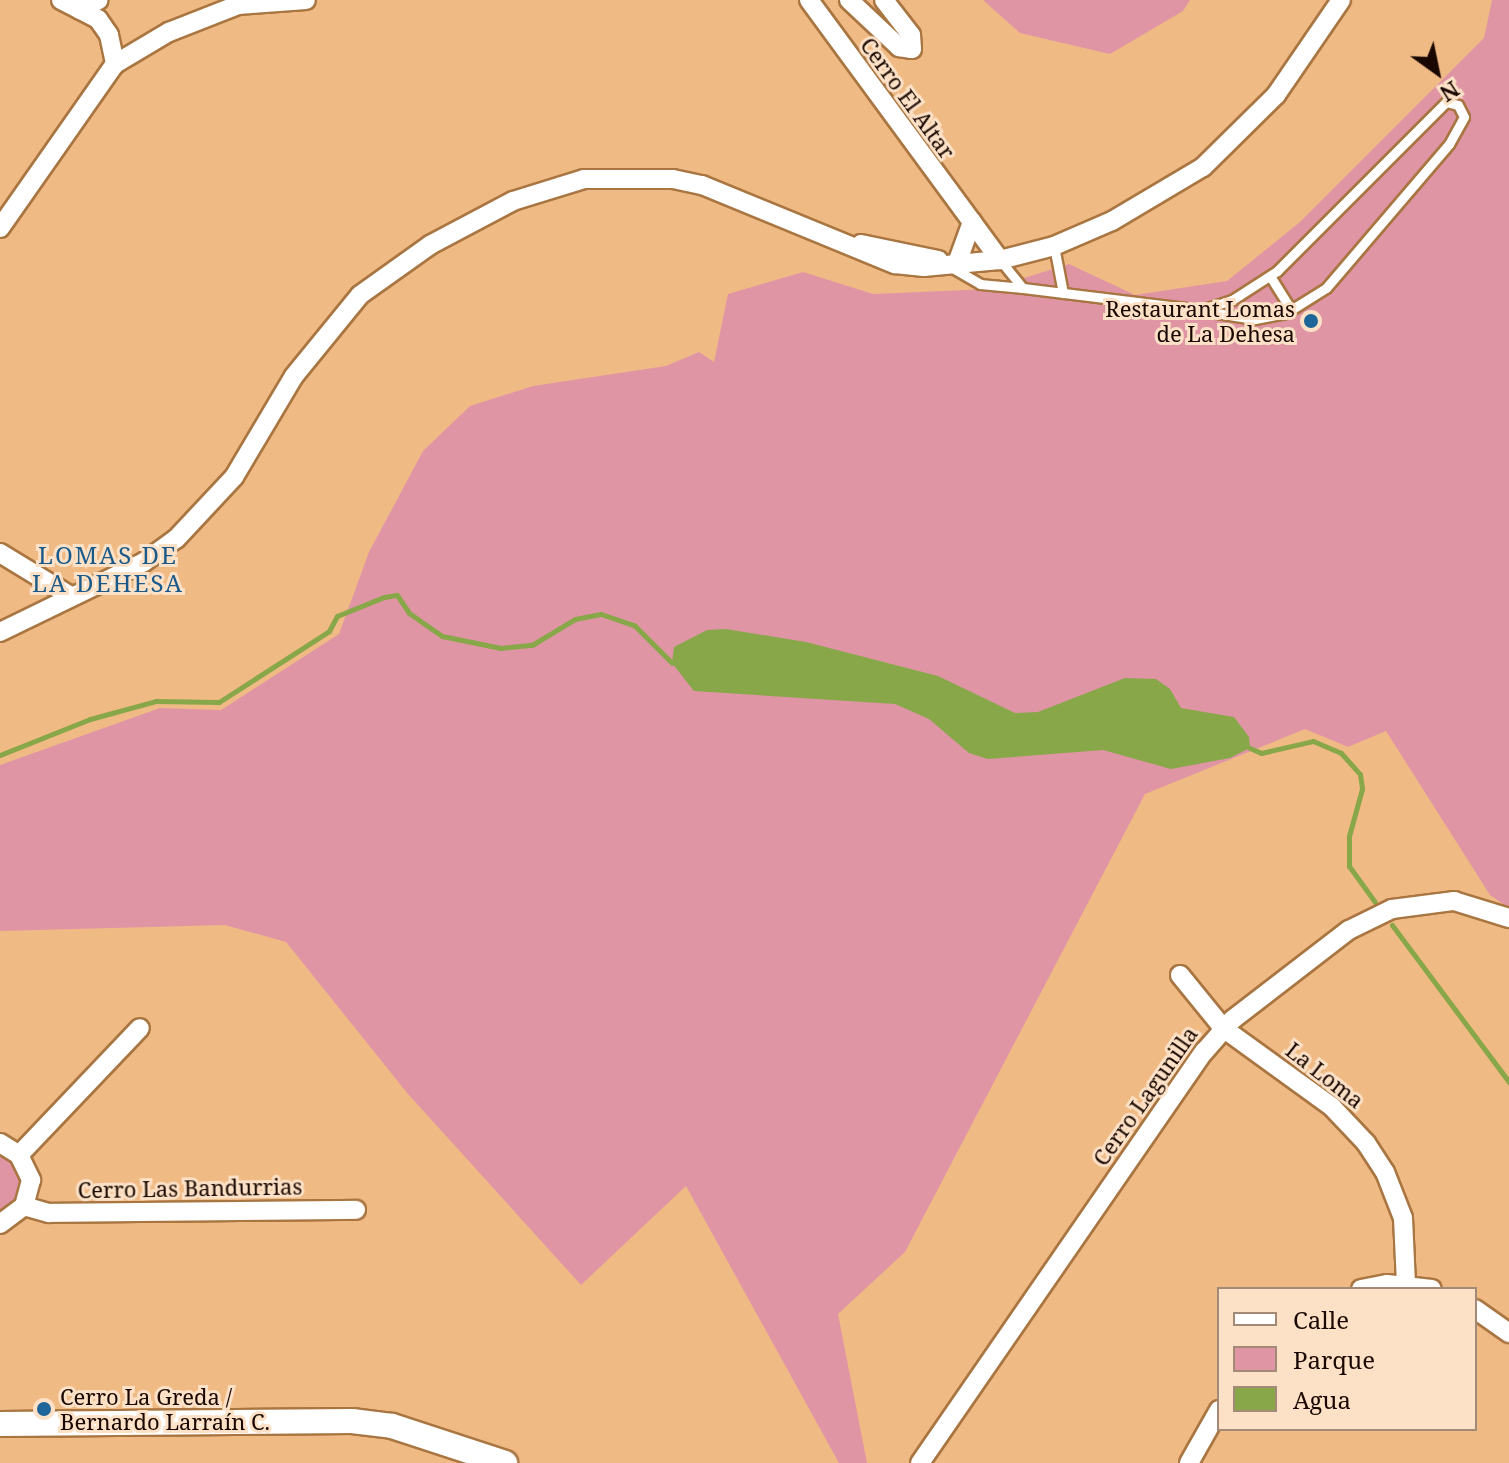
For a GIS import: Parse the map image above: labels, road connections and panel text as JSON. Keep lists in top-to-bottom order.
{
  "streets": {
    "street": [
      "Cerro El Altar",
      "La Loma",
      "Cerro Lagunilla",
      "Cerro Las Bandurrias"
    ]
  },
  "crossings": [
    ["La Loma", "Cerro Lagunilla"]
  ],
  "districts": ["LOMAS DE LA DEHESA"],
  "places": ["Restaurant Lomas de La Dehesa", "Cerro La Greda / Bernardo Larraín C."],
  "legend": ["Calle", "Parque", "Agua"],
  "north": "bottom right"
}
